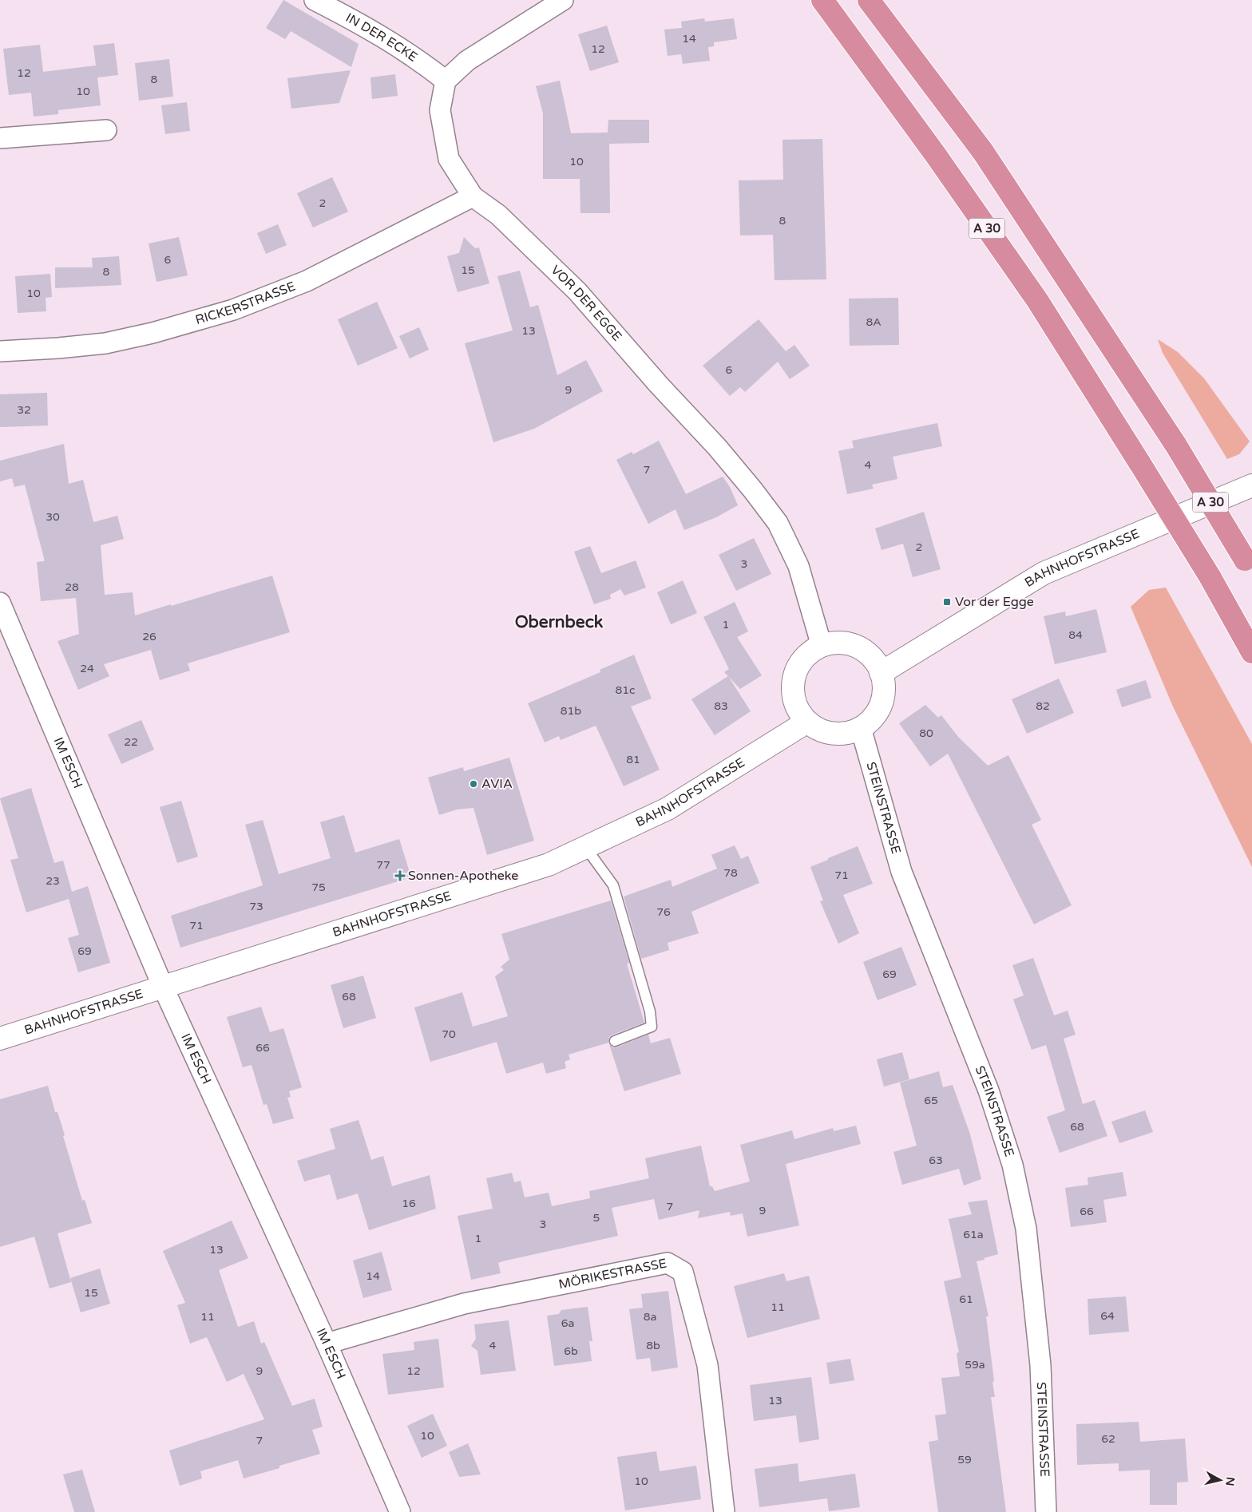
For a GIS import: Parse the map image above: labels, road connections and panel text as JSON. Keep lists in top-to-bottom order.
{
  "streets": {
    "highway": ["A 30"],
    "street": [
      "IN DER ECKE",
      "RICKERSTRASSE",
      "VOR DER EGGE",
      "BAHNHOFSTRASSE",
      "IM ESCH",
      "STEINSTRASSE",
      "MÖRIKESTRASSE"
    ]
  },
  "crossings": [
    ["IN DER ECKE", "VOR DER EGGE"],
    ["RICKERSTRASSE", "VOR DER EGGE"],
    ["VOR DER EGGE", "BAHNHOFSTRASSE"],
    ["VOR DER EGGE", "STEINSTRASSE"],
    ["BAHNHOFSTRASSE", "IM ESCH"],
    ["BAHNHOFSTRASSE", "STEINSTRASSE"],
    ["IM ESCH", "MÖRIKESTRASSE"]
  ],
  "districts": ["Obernbeck"],
  "places": {
    "transit": ["Vor der Egge"],
    "other": ["AVIA"],
    "health": ["Sonnen-Apotheke"]
  },
  "house_numbers": [
    "14",
    "12",
    "12",
    "8",
    "10",
    "10",
    "2",
    "8",
    "6",
    "15",
    "8",
    "10",
    "8A",
    "13",
    "6",
    "9",
    "32",
    "4",
    "7",
    "30",
    "2",
    "3",
    "28",
    "1",
    "84",
    "26",
    "24",
    "81c",
    "83",
    "82",
    "81b",
    "80",
    "22",
    "81",
    "77",
    "78",
    "71",
    "23",
    "75",
    "73",
    "76",
    "71",
    "69",
    "69",
    "68",
    "70",
    "66",
    "65",
    "68",
    "63",
    "16",
    "7",
    "9",
    "66",
    "5",
    "3",
    "61a",
    "1",
    "13",
    "14",
    "15",
    "61",
    "11",
    "64",
    "11",
    "8a",
    "6a",
    "4",
    "8b",
    "6b",
    "59a",
    "9",
    "12",
    "13",
    "10",
    "62",
    "7",
    "59",
    "10"
  ],
  "north": "right"
}
